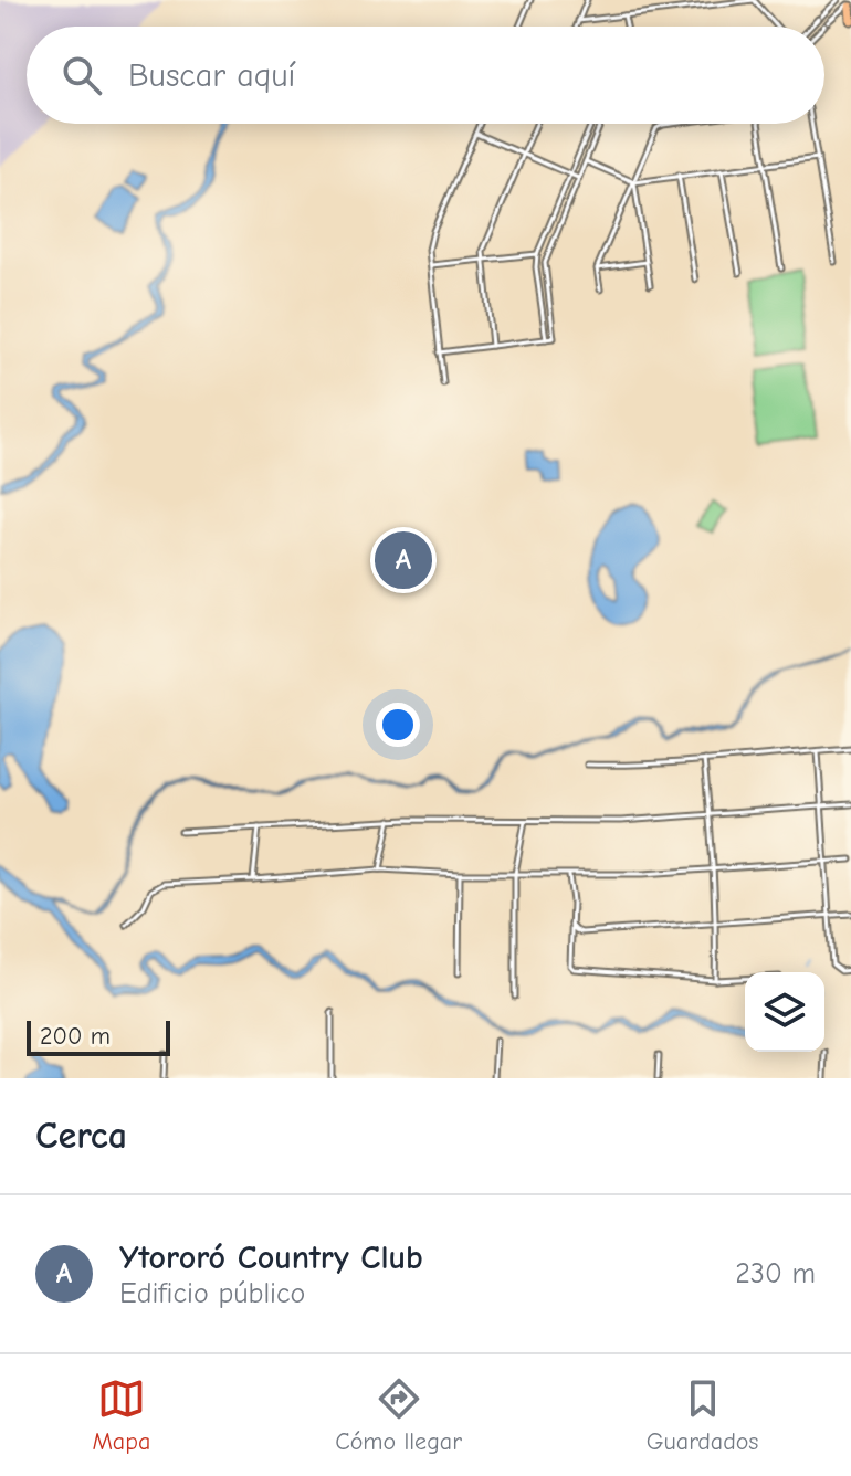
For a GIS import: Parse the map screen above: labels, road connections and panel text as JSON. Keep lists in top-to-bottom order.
{
  "scale_bar": "200 m",
  "page": {
    "search": "Buscar aquí",
    "pins": "A",
    "scale": "200 m",
    "heading": "Cerca",
    "list": [
      {
        "mark": "A",
        "name": "Ytororó Country Club",
        "note": "Edificio público",
        "value": "230 m"
      }
    ],
    "nav": ["Mapa", "Cómo llegar", "Guardados"]
  }
}
